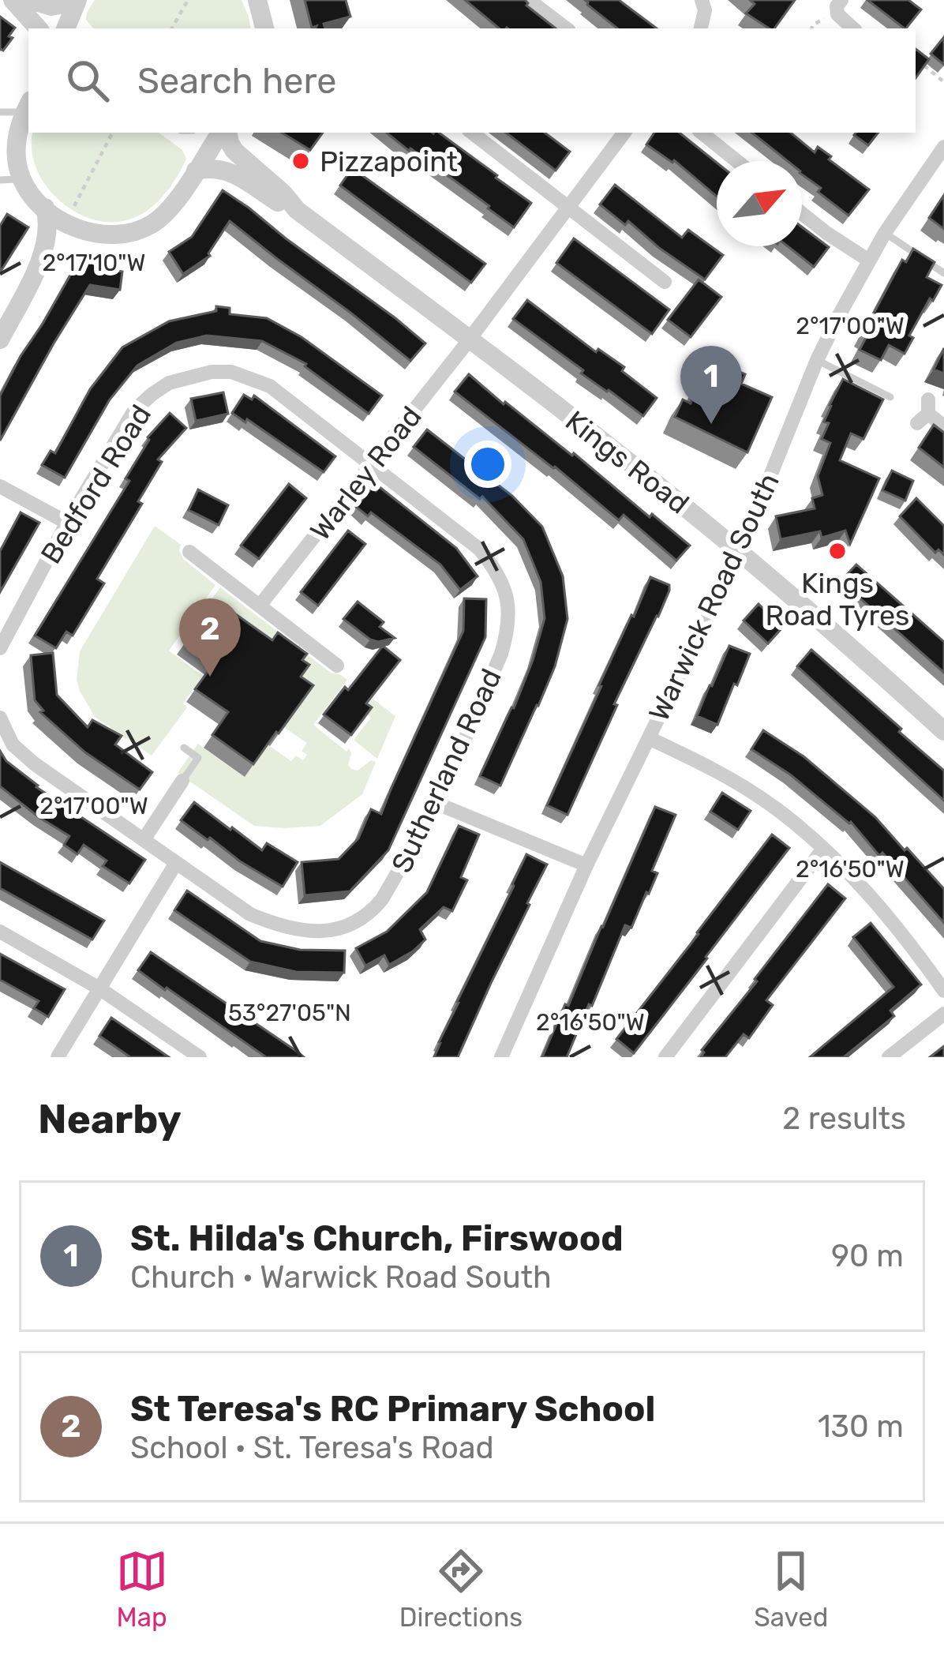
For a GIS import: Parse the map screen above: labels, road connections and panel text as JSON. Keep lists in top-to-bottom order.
{
  "streets": {
    "street": [
      "Kings Road",
      "Warley Road",
      "Bedford Road",
      "Warwick Road South",
      "Sutherland Road"
    ]
  },
  "crossings": [
    ["Kings Road", "Warley Road"],
    ["Kings Road", "Warwick Road South"],
    ["Warley Road", "Bedford Road"],
    ["Warley Road", "Sutherland Road"],
    ["Bedford Road", "Sutherland Road"]
  ],
  "places": ["Pizzapoint", "Kings Road Tyres"],
  "north": "top right",
  "page": {
    "search": "Search here",
    "pins": ["1", "2"],
    "heading": ["Nearby", "2 results"],
    "list": [
      {
        "mark": "1",
        "name": "St. Hilda's Church, Firswood",
        "note": "Church · Warwick Road South",
        "value": "90 m"
      },
      {
        "mark": "2",
        "name": "St Teresa's RC Primary School",
        "note": "School · St. Teresa's Road",
        "value": "130 m"
      }
    ],
    "nav": ["Map", "Directions", "Saved"]
  },
  "coordinates": [
    "2°17'10\"W",
    "2°17'00\"W",
    "2°16'50\"W",
    "53°27'05\"N"
  ]
}
